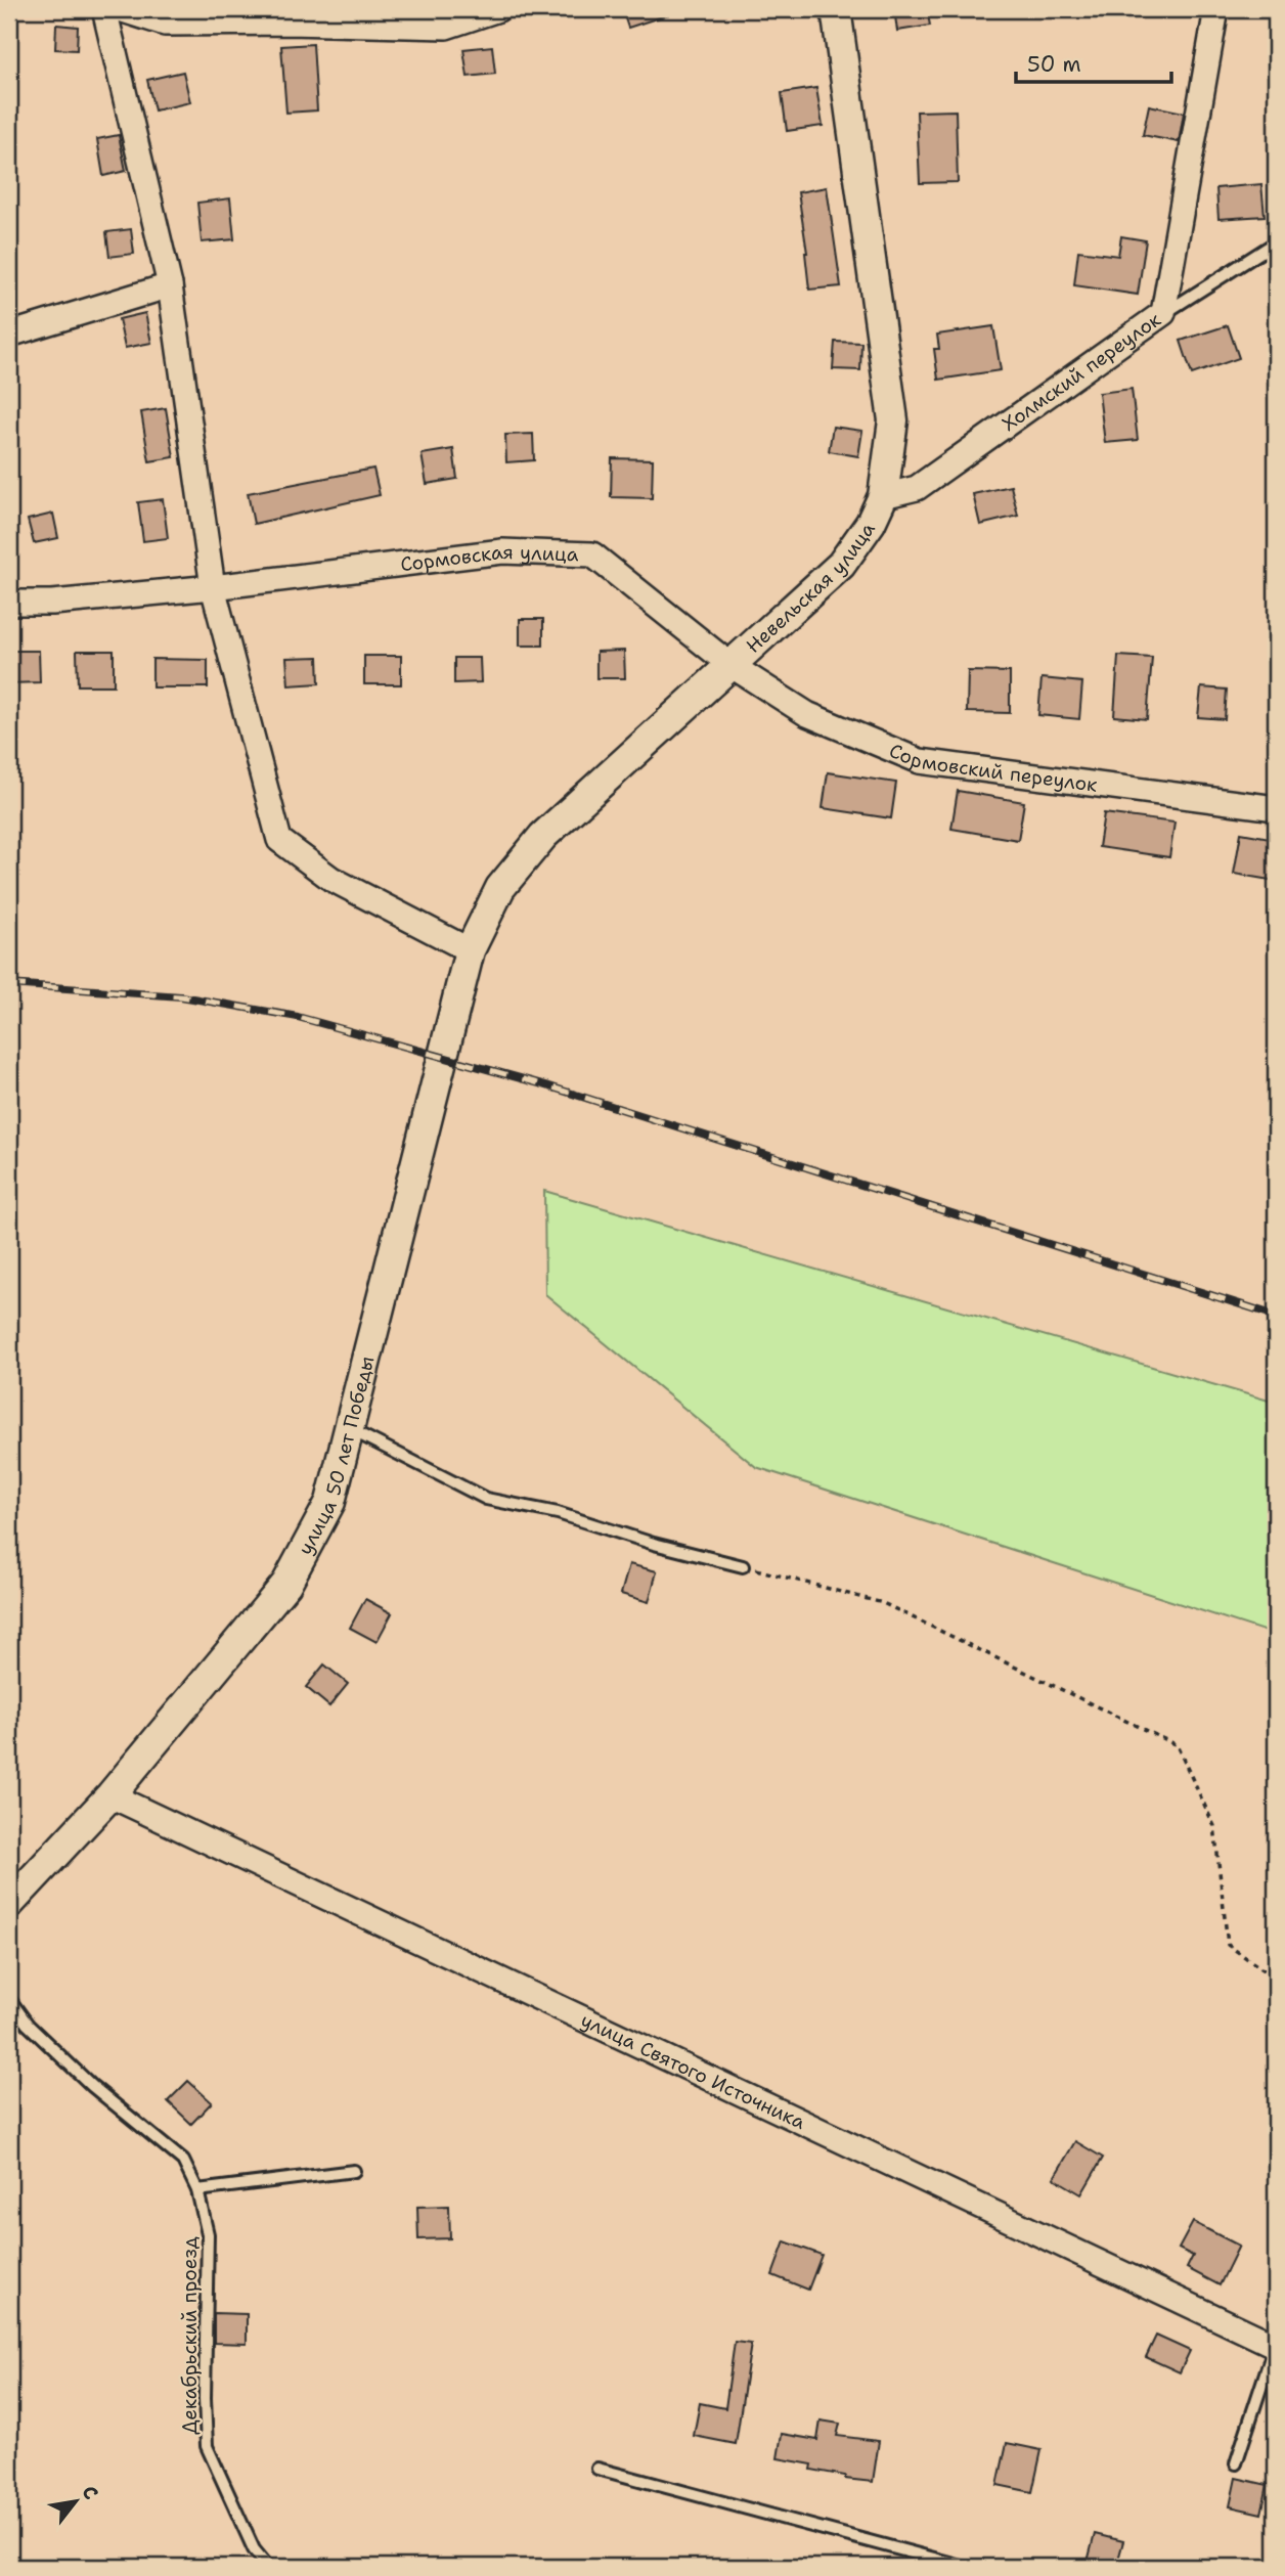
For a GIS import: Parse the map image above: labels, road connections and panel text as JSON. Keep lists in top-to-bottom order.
{
  "streets": {
    "street": [
      "Холмский переулок",
      "Сормовская улица",
      "Невельская улица",
      "Сормовский переулок",
      "улица 50 лет Победы",
      "улица Святого Источника"
    ],
    "lane": ["Декабрьский проезд"]
  },
  "crossings": [
    ["Холмский переулок", "Невельская улица"],
    ["Сормовская улица", "Невельская улица"],
    ["Сормовская улица", "Сормовский переулок"],
    ["Невельская улица", "Сормовский переулок"],
    ["Невельская улица", "улица 50 лет Победы"],
    ["улица 50 лет Победы", "улица Святого Источника"]
  ],
  "scale_bar": "50 m",
  "north": "top right"
}
